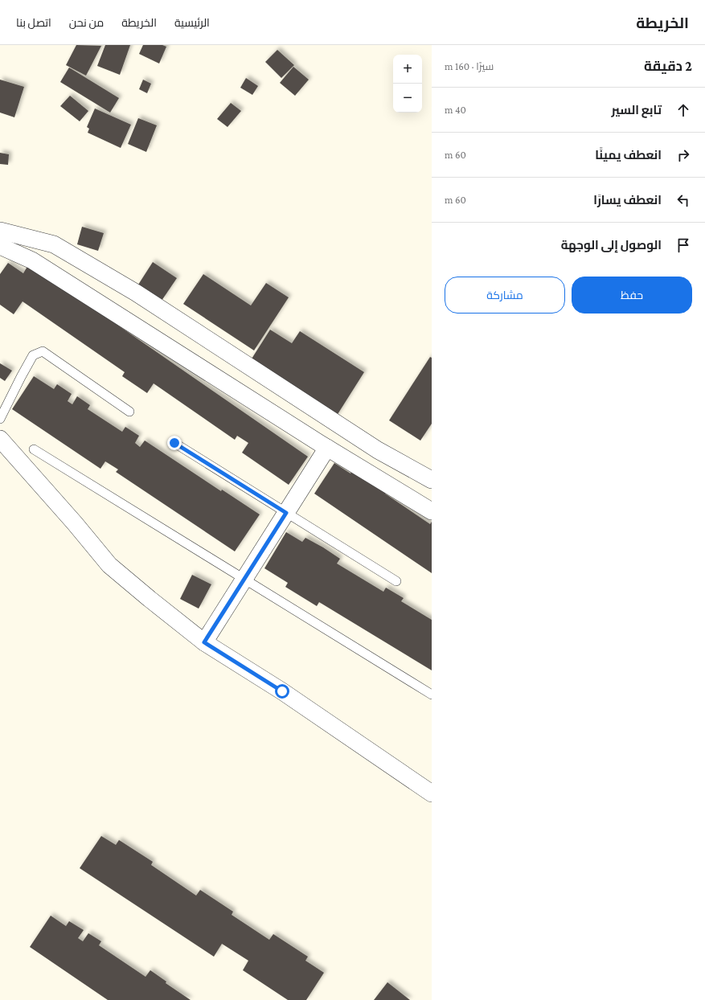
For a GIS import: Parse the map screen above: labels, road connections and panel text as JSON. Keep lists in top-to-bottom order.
{
  "page": {
    "header": "الخريطة",
    "nav": [
      "الرئيسية",
      "الخريطة",
      "من نحن",
      "اتصل بنا"
    ],
    "heading": ["2 دقيقة", "سيرًا · 160 m"],
    "map_buttons": ["+", "−"],
    "list": [
      ["تابع السير", "40 m"],
      ["انعطف يمينًا", "60 m"],
      ["انعطف يسارًا", "60 m"],
      "الوصول إلى الوجهة"
    ],
    "buttons": ["حفظ", "مشاركة"]
  }
}
